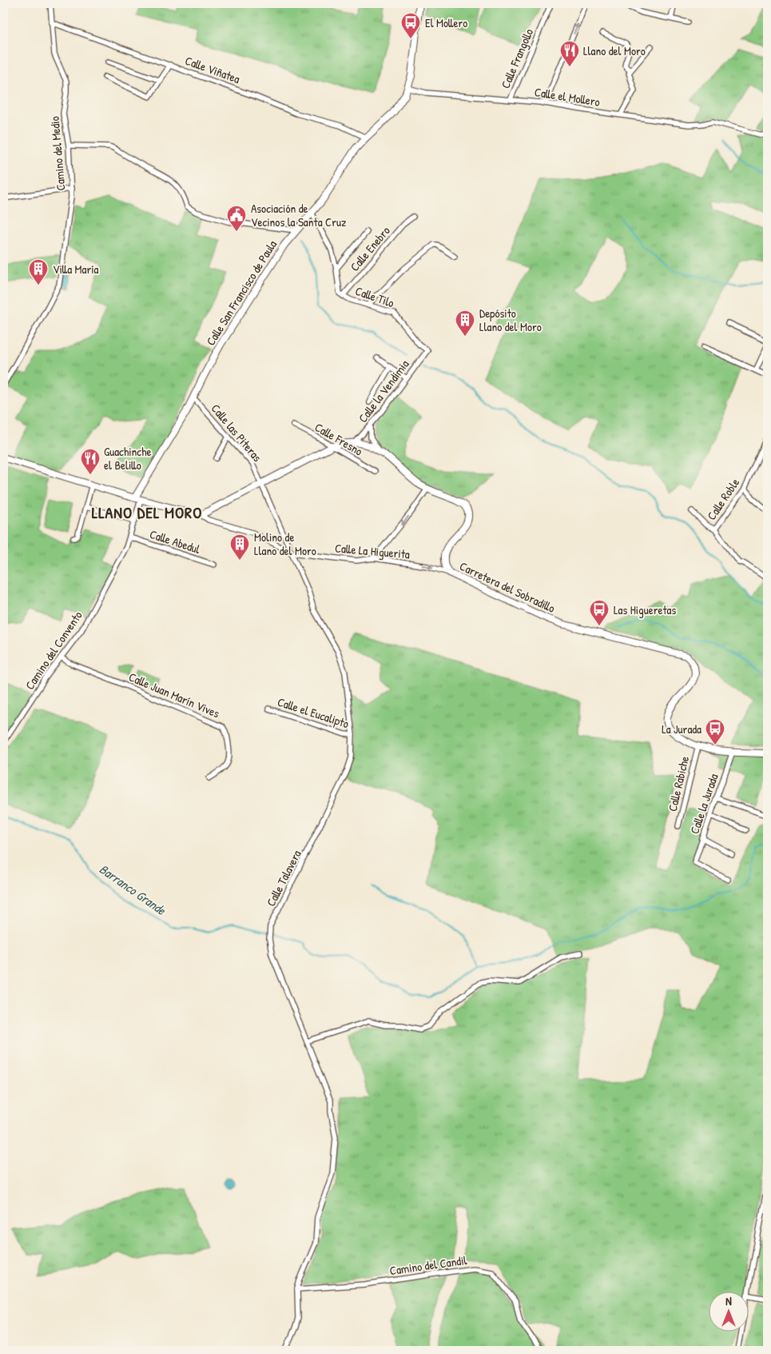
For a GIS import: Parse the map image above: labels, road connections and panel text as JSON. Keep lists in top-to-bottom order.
{
  "streets": {
    "main road": ["Calle San Francisco de Paula", "Carretera del Sobradillo"],
    "street": [
      "Calle Frangollo",
      "Calle Viñatea",
      "Calle el Mollero",
      "Camino del Medio",
      "Calle Enebro",
      "Calle Tilo",
      "Calle la Vendimia",
      "Calle las Piteras",
      "Calle Fresno",
      "Calle Roble",
      "Calle Abedul",
      "Calle La Higuerita",
      "Camino del Convento",
      "Calle Juan Marín Vives",
      "Calle el Eucalipto",
      "Calle Rabiche",
      "Calle la Jurada",
      "Calle Talavera",
      "Camino del Candil"
    ]
  },
  "crossings": [
    ["Calle Frangollo", "Calle el Mollero"],
    ["Calle Viñatea", "Camino del Medio"],
    ["Calle Viñatea", "Calle San Francisco de Paula"],
    ["Calle el Mollero", "Calle San Francisco de Paula"],
    ["Calle Enebro", "Calle Tilo"],
    ["Calle San Francisco de Paula", "Calle Tilo"],
    ["Calle San Francisco de Paula", "Calle las Piteras"],
    ["Calle San Francisco de Paula", "Camino del Convento"],
    ["Calle Tilo", "Calle la Vendimia"],
    ["Calle la Vendimia", "Carretera del Sobradillo"],
    ["Calle las Piteras", "Carretera del Sobradillo"],
    ["Calle las Piteras", "Calle Talavera"],
    ["Calle Fresno", "Carretera del Sobradillo"],
    ["Calle Abedul", "Camino del Convento"],
    ["Calle La Higuerita", "Carretera del Sobradillo"],
    ["Calle La Higuerita", "Calle Talavera"],
    ["Carretera del Sobradillo", "Calle Rabiche"],
    ["Carretera del Sobradillo", "Calle la Jurada"],
    ["Carretera del Sobradillo", "Calle Talavera"],
    ["Camino del Convento", "Calle Juan Marín Vives"],
    ["Calle el Eucalipto", "Calle Talavera"],
    ["Calle Talavera", "Camino del Candil"]
  ],
  "districts": ["LLANO DEL MORO"],
  "water": ["Barranco Grande"],
  "places": {
    "bus stop": ["El Mollero", "Las Higueretas", "La Jurada"],
    "restaurant": ["Llano del Moro", "Guachinche el Belillo"],
    "public building": ["Asociación de Vecinos la Santa Cruz"],
    "building": ["Villa María", "Depósito Llano del Moro", "Molino de Llano del Moro"]
  },
  "north": "top"
}
